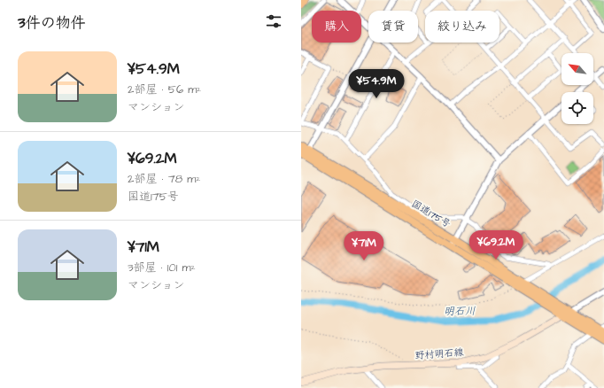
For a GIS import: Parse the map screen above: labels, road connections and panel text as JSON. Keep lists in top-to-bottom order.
{
  "streets": {
    "highway": ["国道175号"],
    "main road": ["野村明石線"]
  },
  "crossings": [
    ["国道175号", "野村明石線"]
  ],
  "water": ["明石川"],
  "north": "top left",
  "page": {
    "heading": "3件の物件",
    "chip": ["購入", "賃貸", "絞り込み"],
    "list": [
      {
        "name": "¥54.9M",
        "note": "2部屋 · 56 m² · マンション"
      },
      {
        "name": "¥69.2M",
        "note": "2部屋 · 78 m² · 国道175号"
      },
      {
        "name": "¥71M",
        "note": "3部屋 · 101 m² · マンション"
      }
    ],
    "price": ["¥54.9M", "¥69.2M", "¥71M"]
  }
}
